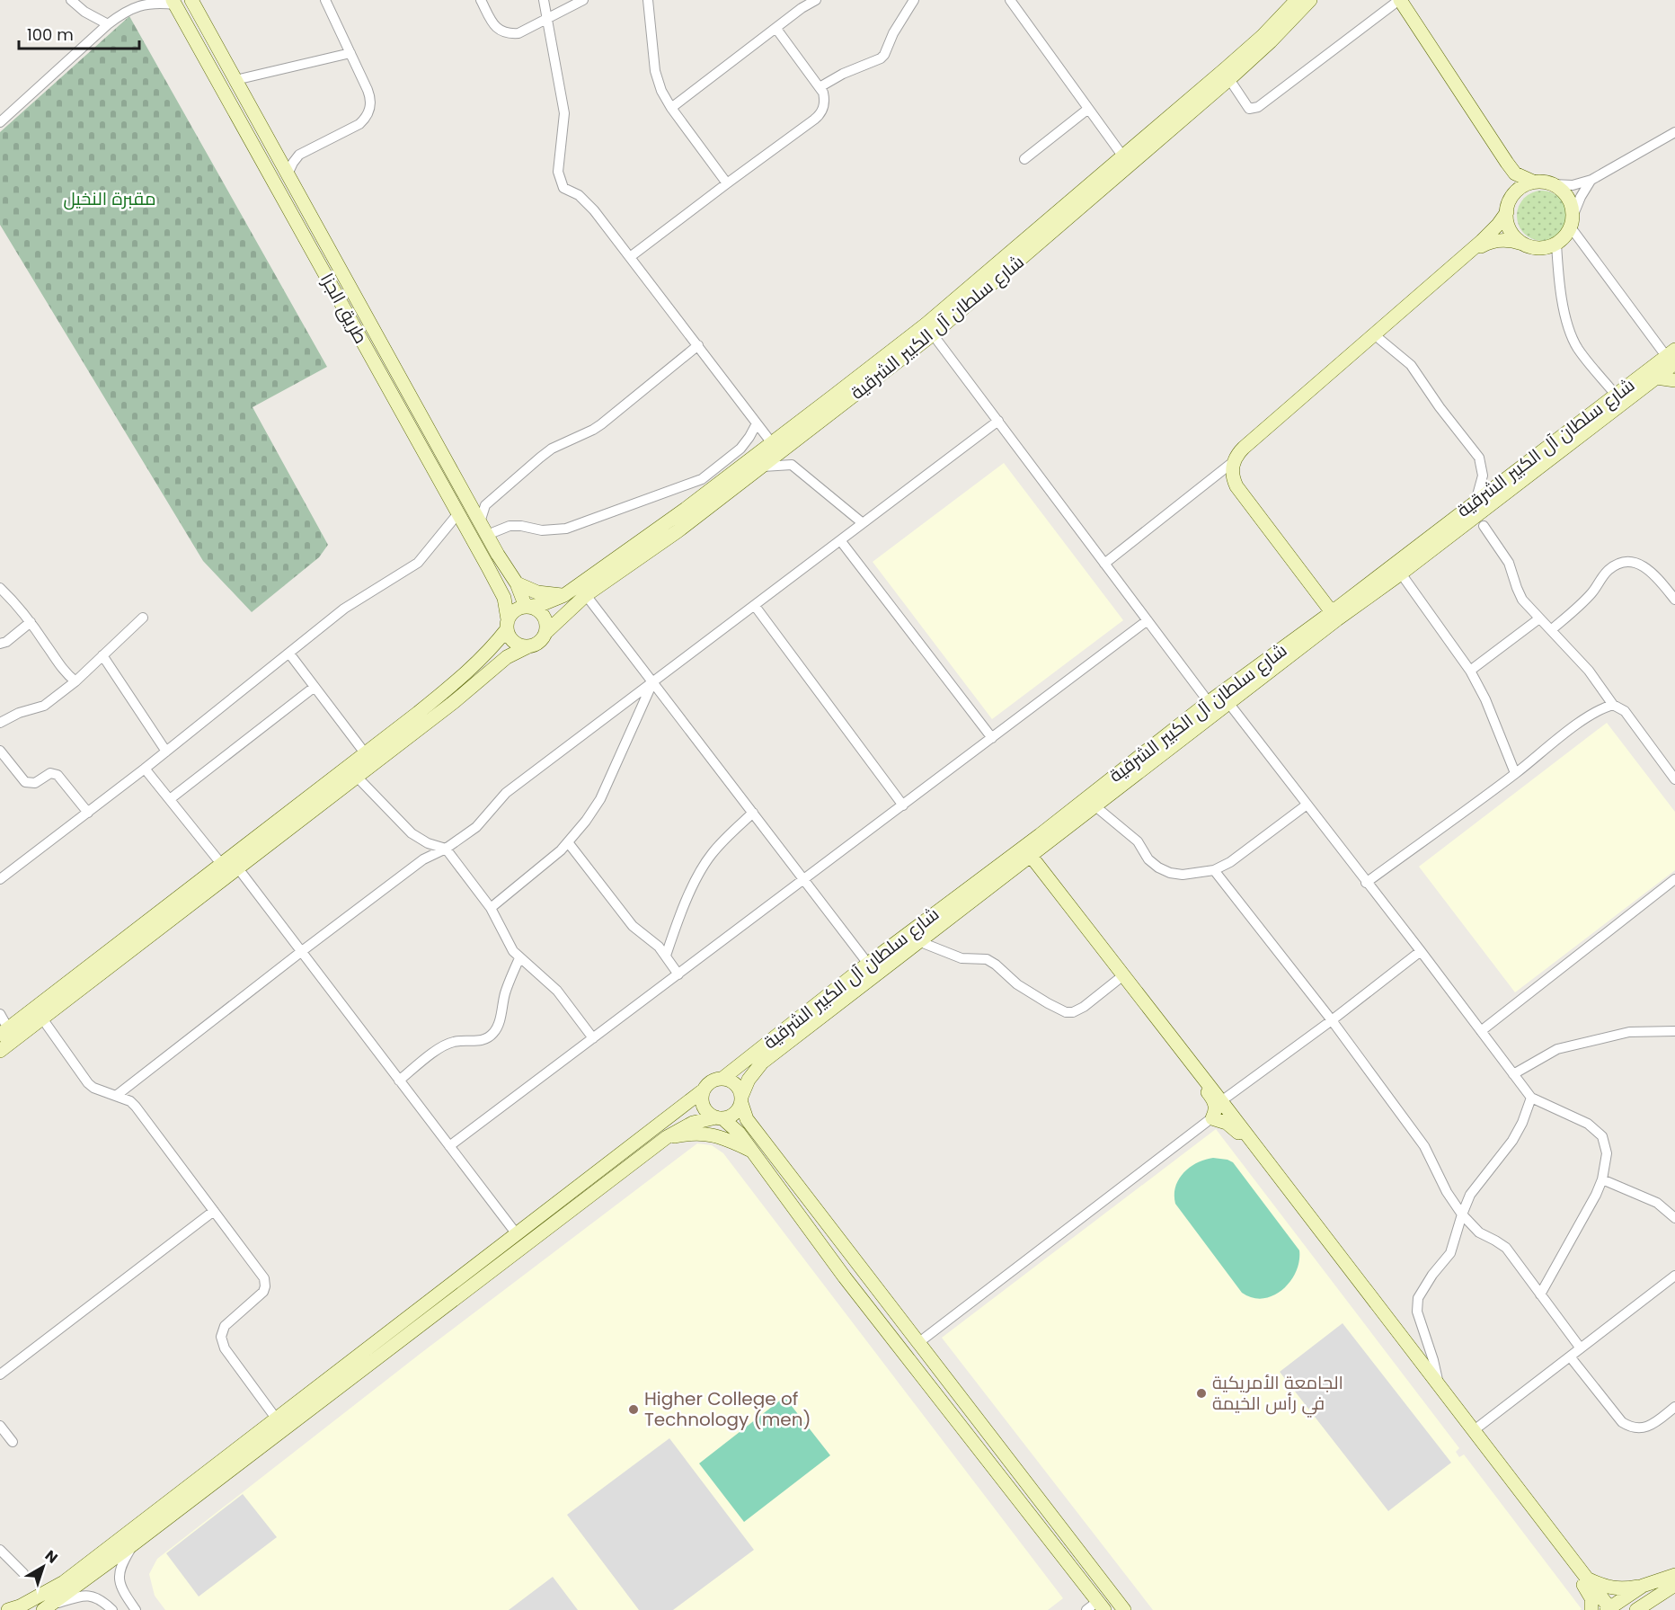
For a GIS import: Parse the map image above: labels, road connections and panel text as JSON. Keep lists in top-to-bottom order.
{
  "streets": {
    "main road": ["طريق الجزا", "شارع سلطان آل الكبير الشرقية"]
  },
  "crossings": [
    ["طريق الجزا", "شارع سلطان آل الكبير الشرقية"]
  ],
  "parks": ["مقبرة النخيل"],
  "places": ["الجامعة الأمريكية في رأس الخيمة", "Higher College of Technology (men)"],
  "scale_bar": "100 m",
  "north": "top right"
}
